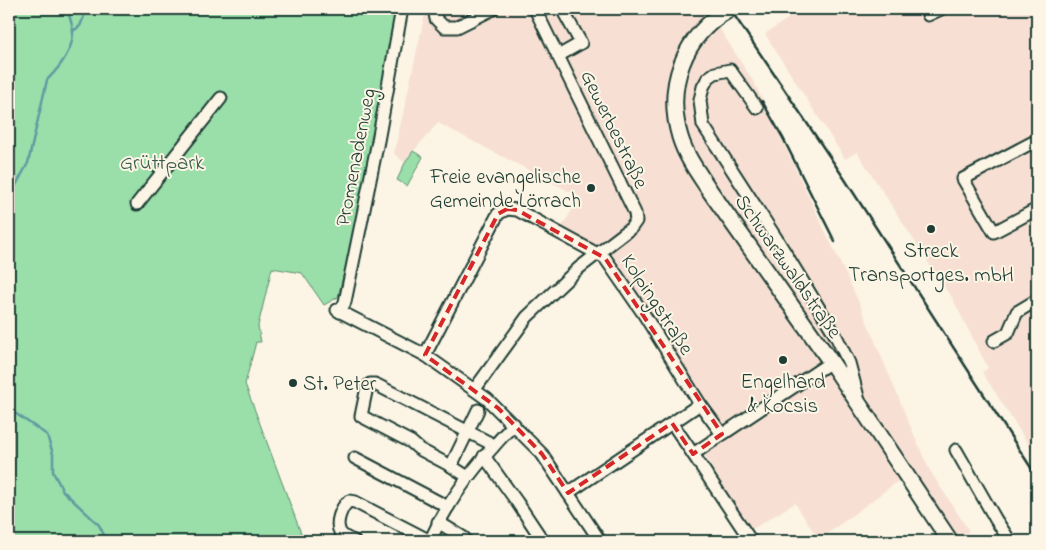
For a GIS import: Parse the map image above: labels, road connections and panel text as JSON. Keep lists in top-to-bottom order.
{
  "streets": {
    "main road": ["Schwarzwaldstraße"],
    "street": ["Gewerbestraße", "Promenadenweg", "Kolpingstraße"]
  },
  "crossings": [
    ["Gewerbestraße", "Kolpingstraße"],
    ["Promenadenweg", "Kolpingstraße"]
  ],
  "parks": ["Grüttpark"],
  "places": [
    "Freie evangelische Gemeinde Lörrach",
    "Streck Transportges. mbH",
    "Engelhard & Kocsis",
    "St. Peter"
  ]
}
